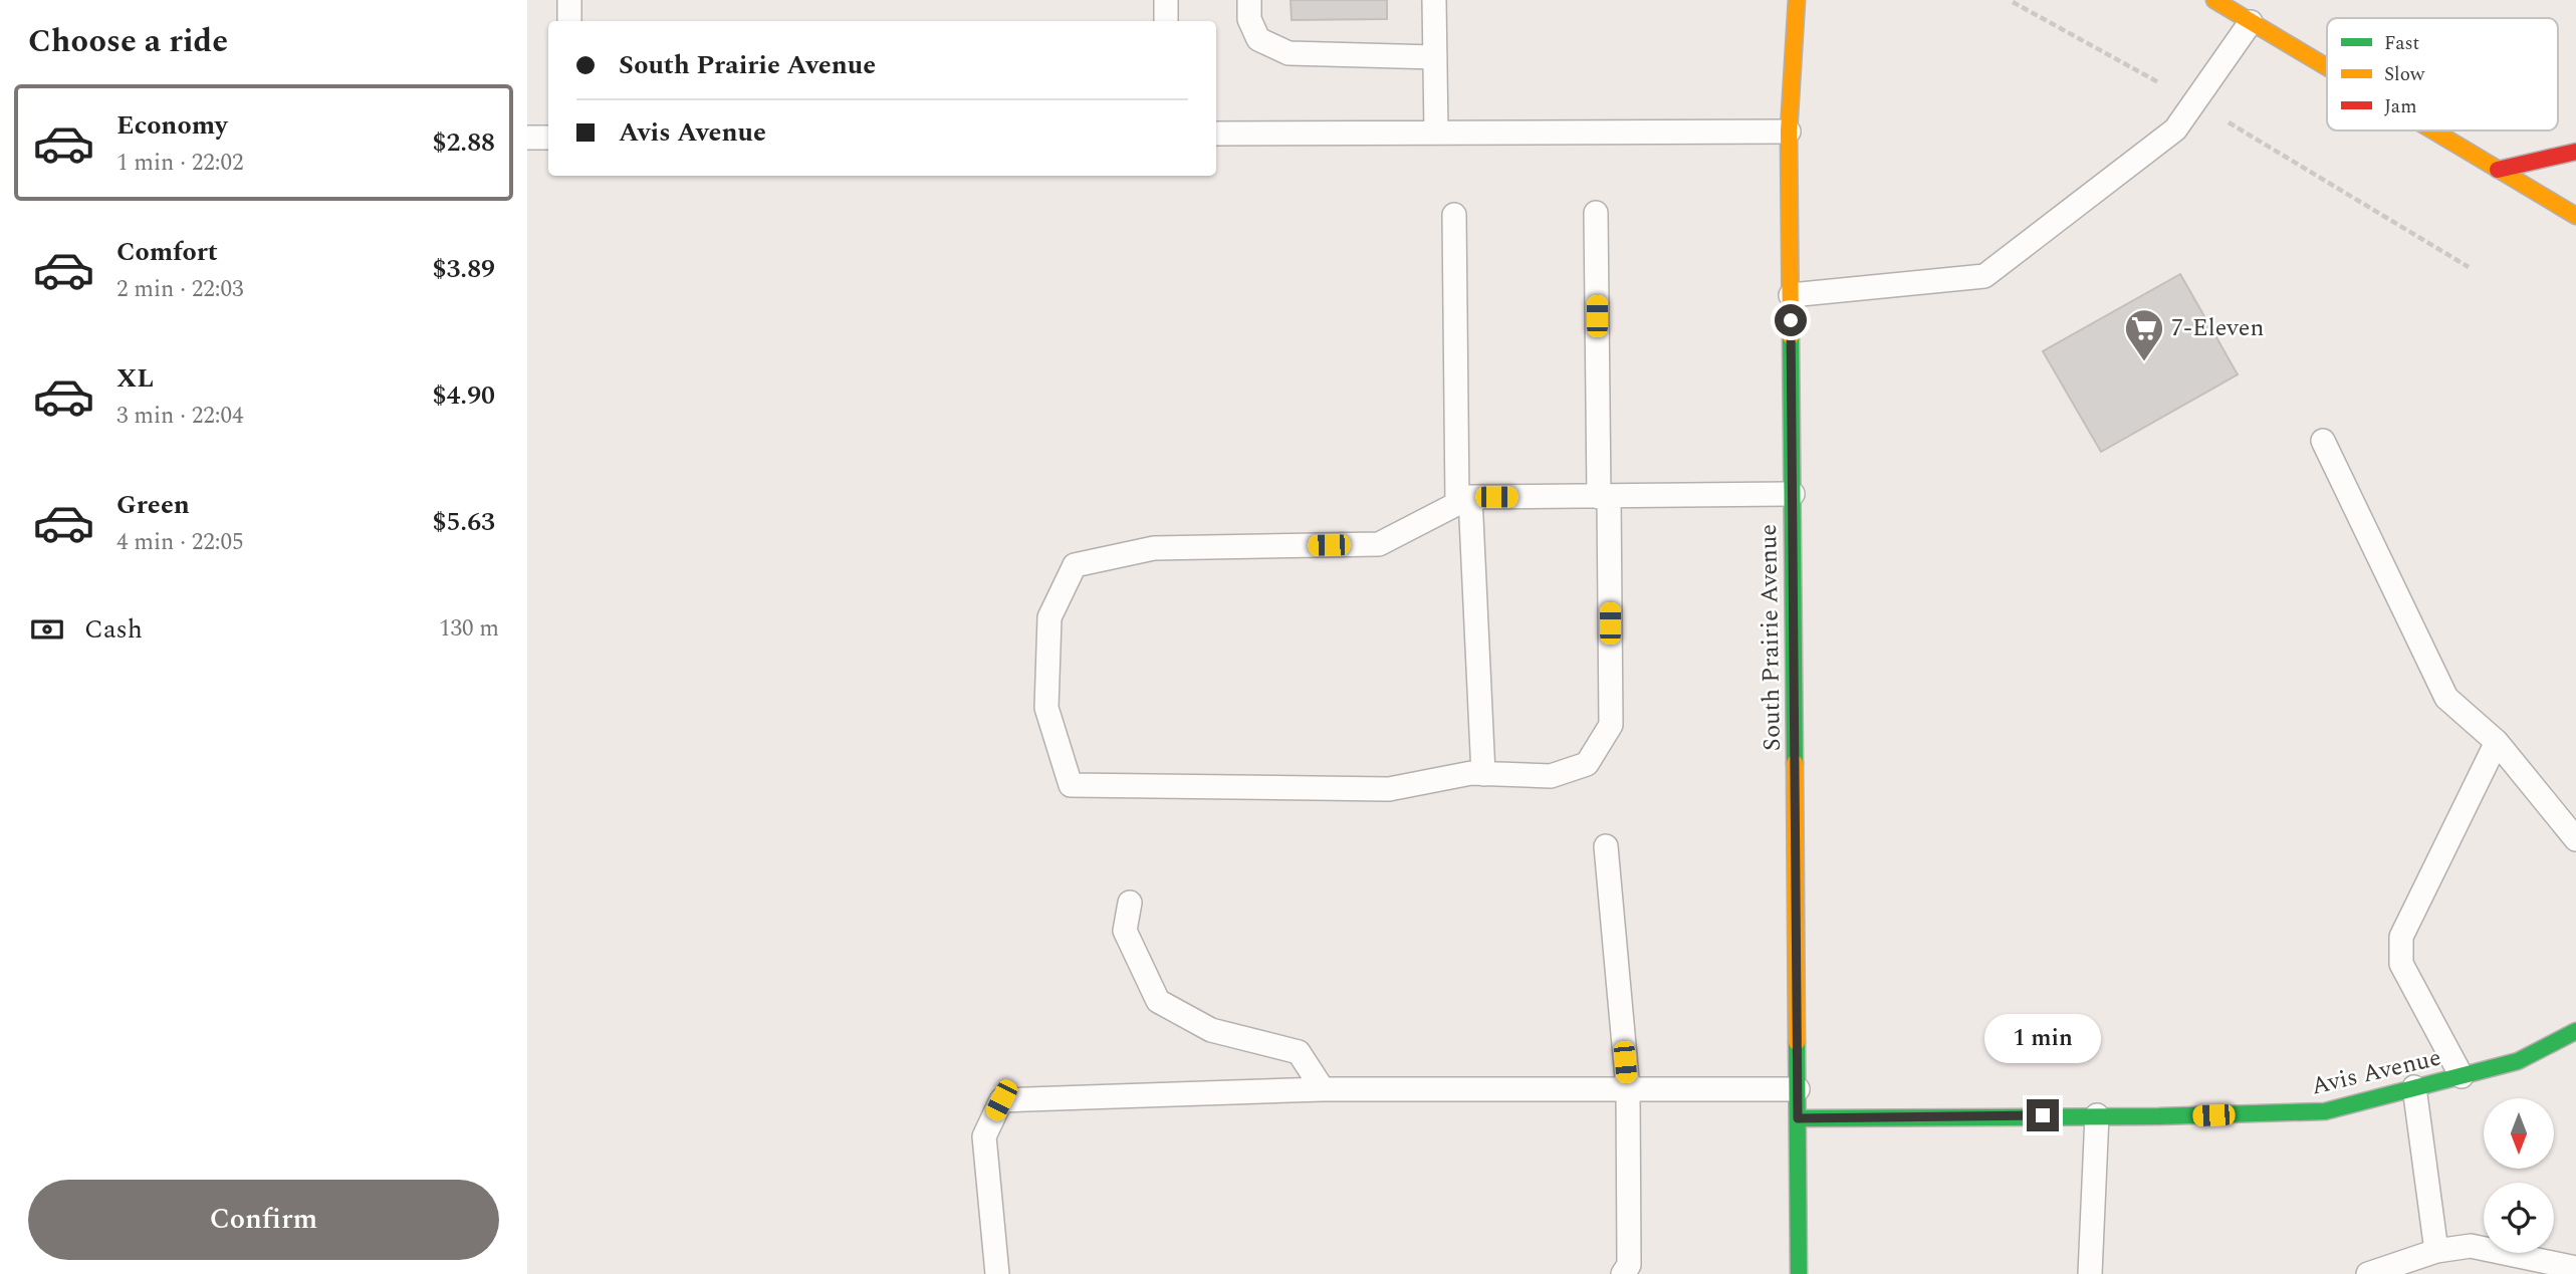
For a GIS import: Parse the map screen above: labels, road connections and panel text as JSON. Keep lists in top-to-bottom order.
{
  "streets": {
    "main road": ["South Prairie Avenue", "Avis Avenue"]
  },
  "crossings": [
    ["South Prairie Avenue", "Avis Avenue"]
  ],
  "places": {
    "supermarket": ["7-Eleven"]
  },
  "legend": ["Fast", "Slow", "Jam"],
  "north": "bottom",
  "page": {
    "heading": "Choose a ride",
    "banner": ["South Prairie Avenue", "Avis Avenue"],
    "list": [
      {
        "name": "Economy",
        "note": "1 min · 22:02",
        "value": "$2.88"
      },
      {
        "name": "Comfort",
        "note": "2 min · 22:03",
        "value": "$3.89"
      },
      {
        "name": "XL",
        "note": "3 min · 22:04",
        "value": "$4.90"
      },
      {
        "name": "Green",
        "note": "4 min · 22:05",
        "value": "$5.63"
      }
    ],
    "pay": ["Cash", "130 m"],
    "bubble": "1 min",
    "buttons": "Confirm"
  }
}
